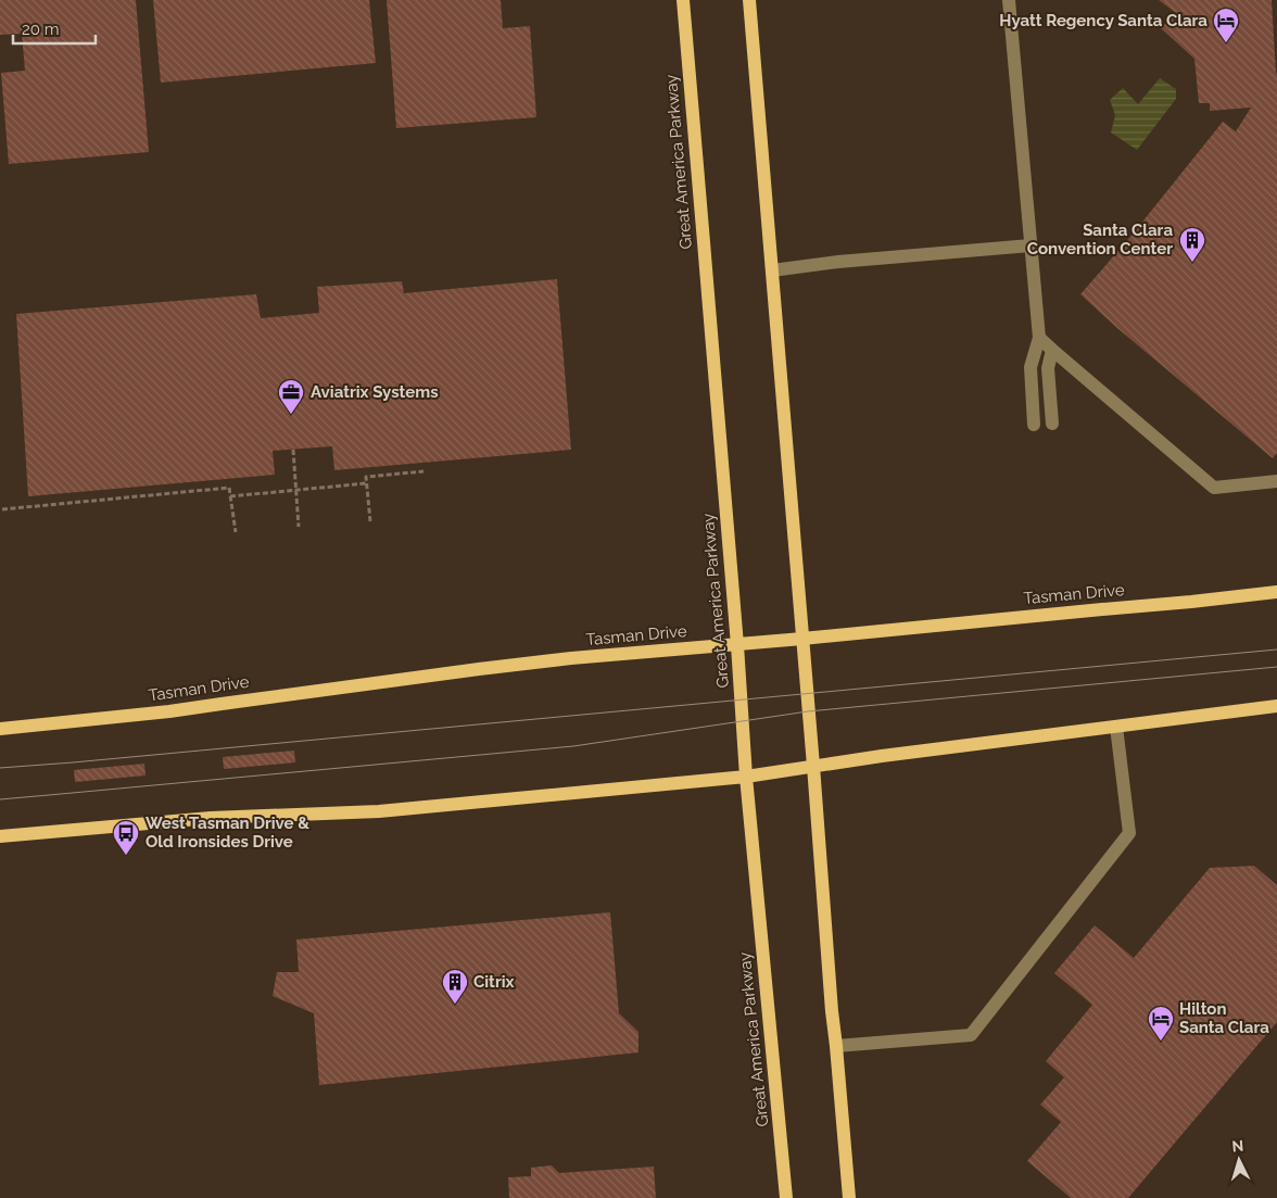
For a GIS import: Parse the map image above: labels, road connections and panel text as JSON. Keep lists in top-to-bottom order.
{
  "streets": {
    "main road": ["Great America Parkway", "Tasman Drive"]
  },
  "crossings": [
    ["Great America Parkway", "Tasman Drive"]
  ],
  "places": {
    "hotel": ["Hyatt Regency Santa Clara", "Hilton Santa Clara"],
    "building": ["Santa Clara Convention Center", "Citrix"],
    "office": ["Aviatrix Systems"],
    "bus stop": ["West Tasman Drive & Old Ironsides Drive"]
  },
  "scale_bar": "20 m",
  "north": "top"
}
